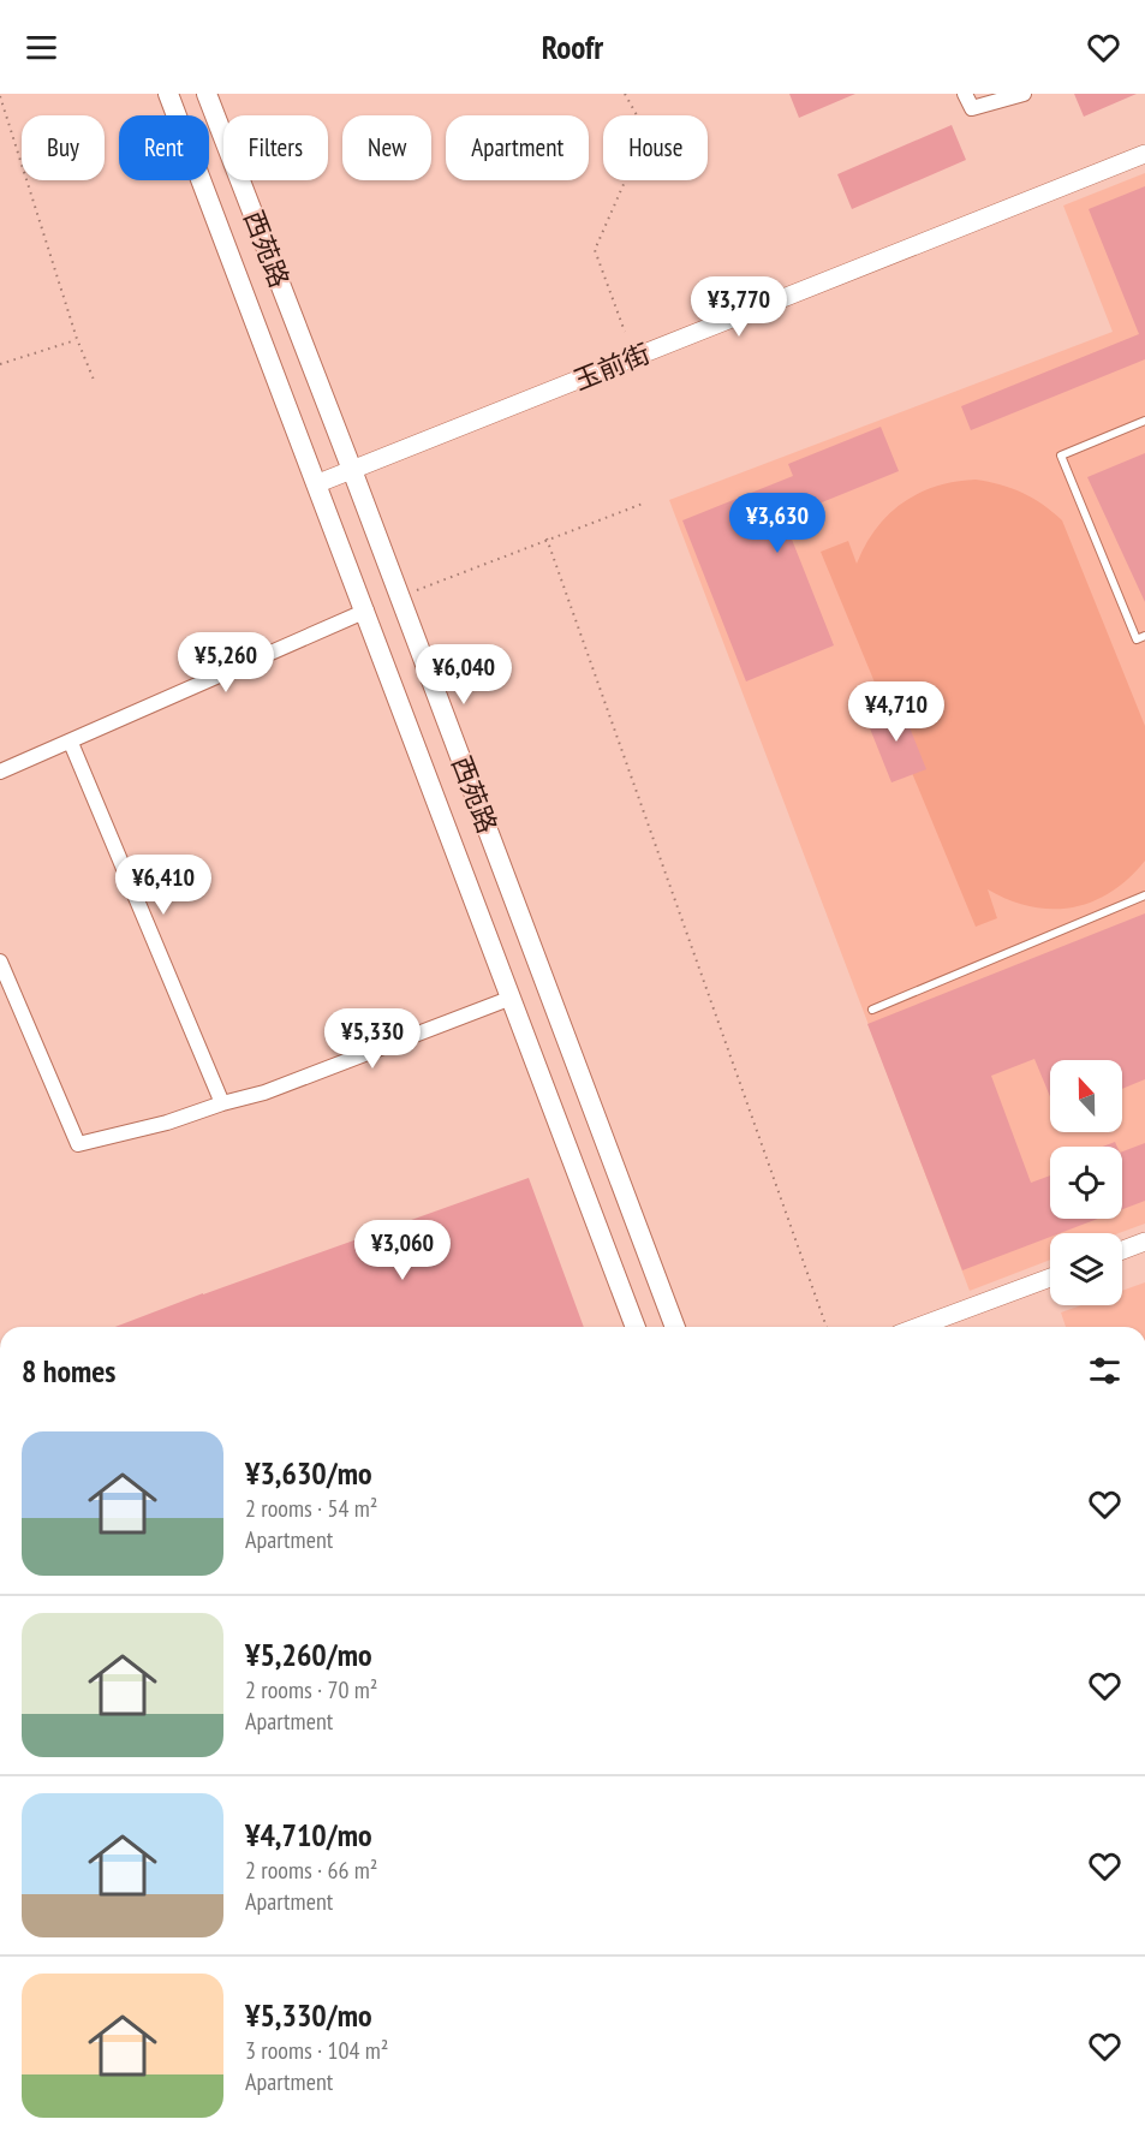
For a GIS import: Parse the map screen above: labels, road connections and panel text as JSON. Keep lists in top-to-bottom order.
{
  "streets": {
    "main road": ["西苑路"],
    "street": ["玉前街"]
  },
  "crossings": [
    ["西苑路", "玉前街"]
  ],
  "north": "top",
  "page": {
    "header": "Roofr",
    "chip": [
      "Buy",
      "Rent",
      "Filters",
      "New",
      "Apartment",
      "House"
    ],
    "price": [
      "¥3,770",
      "¥3,630",
      "¥5,260",
      "¥6,040",
      "¥4,710",
      "¥6,410",
      "¥5,330",
      "¥3,060"
    ],
    "heading": "8 homes",
    "list": [
      {
        "name": "¥3,630/mo",
        "note": "2 rooms · 54 m² · Apartment"
      },
      {
        "name": "¥5,260/mo",
        "note": "2 rooms · 70 m² · Apartment"
      },
      {
        "name": "¥4,710/mo",
        "note": "2 rooms · 66 m² · Apartment"
      },
      {
        "name": "¥5,330/mo",
        "note": "3 rooms · 104 m² · Apartment"
      }
    ]
  }
}
